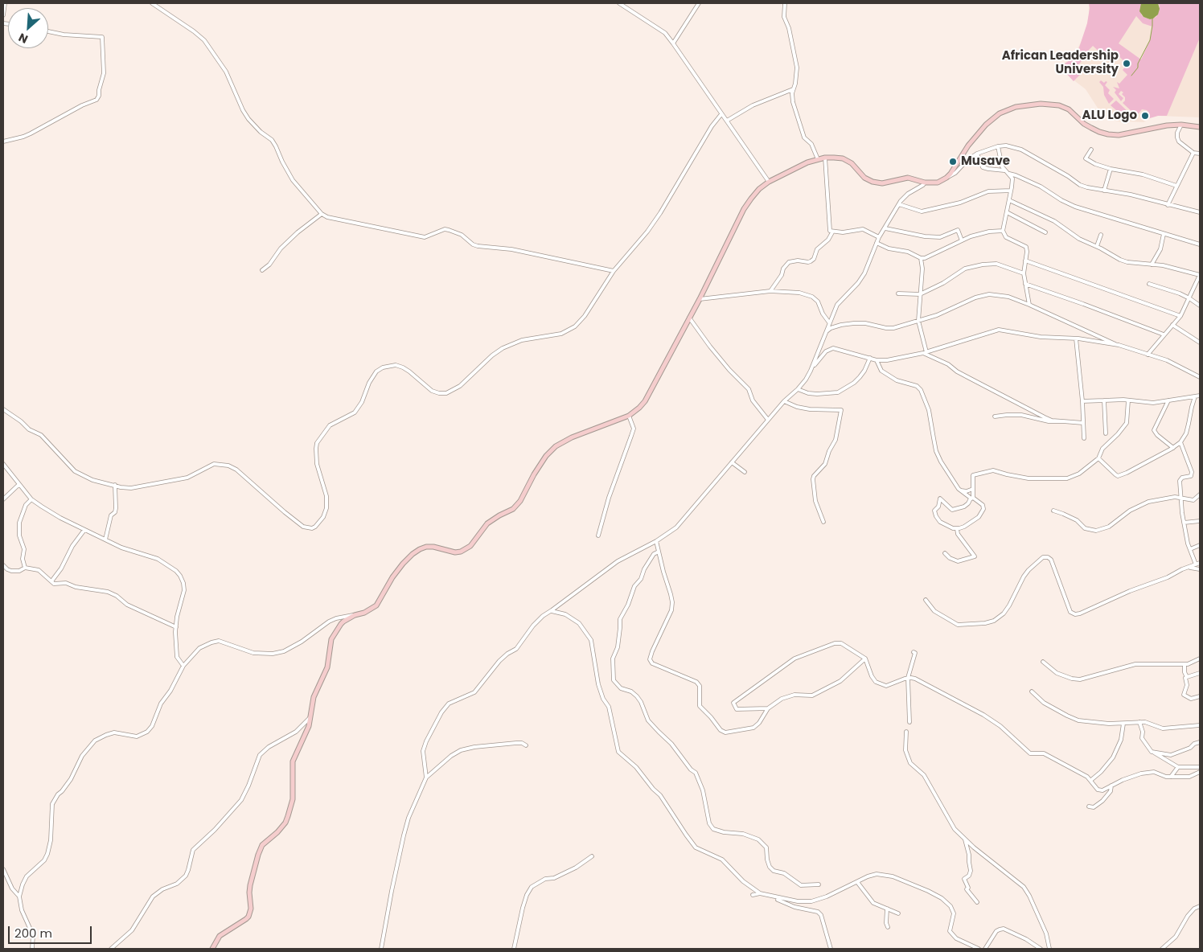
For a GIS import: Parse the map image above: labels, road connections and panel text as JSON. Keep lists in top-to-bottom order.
{
  "places": ["African Leadership University", "ALU Logo", "Musave"],
  "scale_bar": "200 m",
  "north": "bottom left"
}
